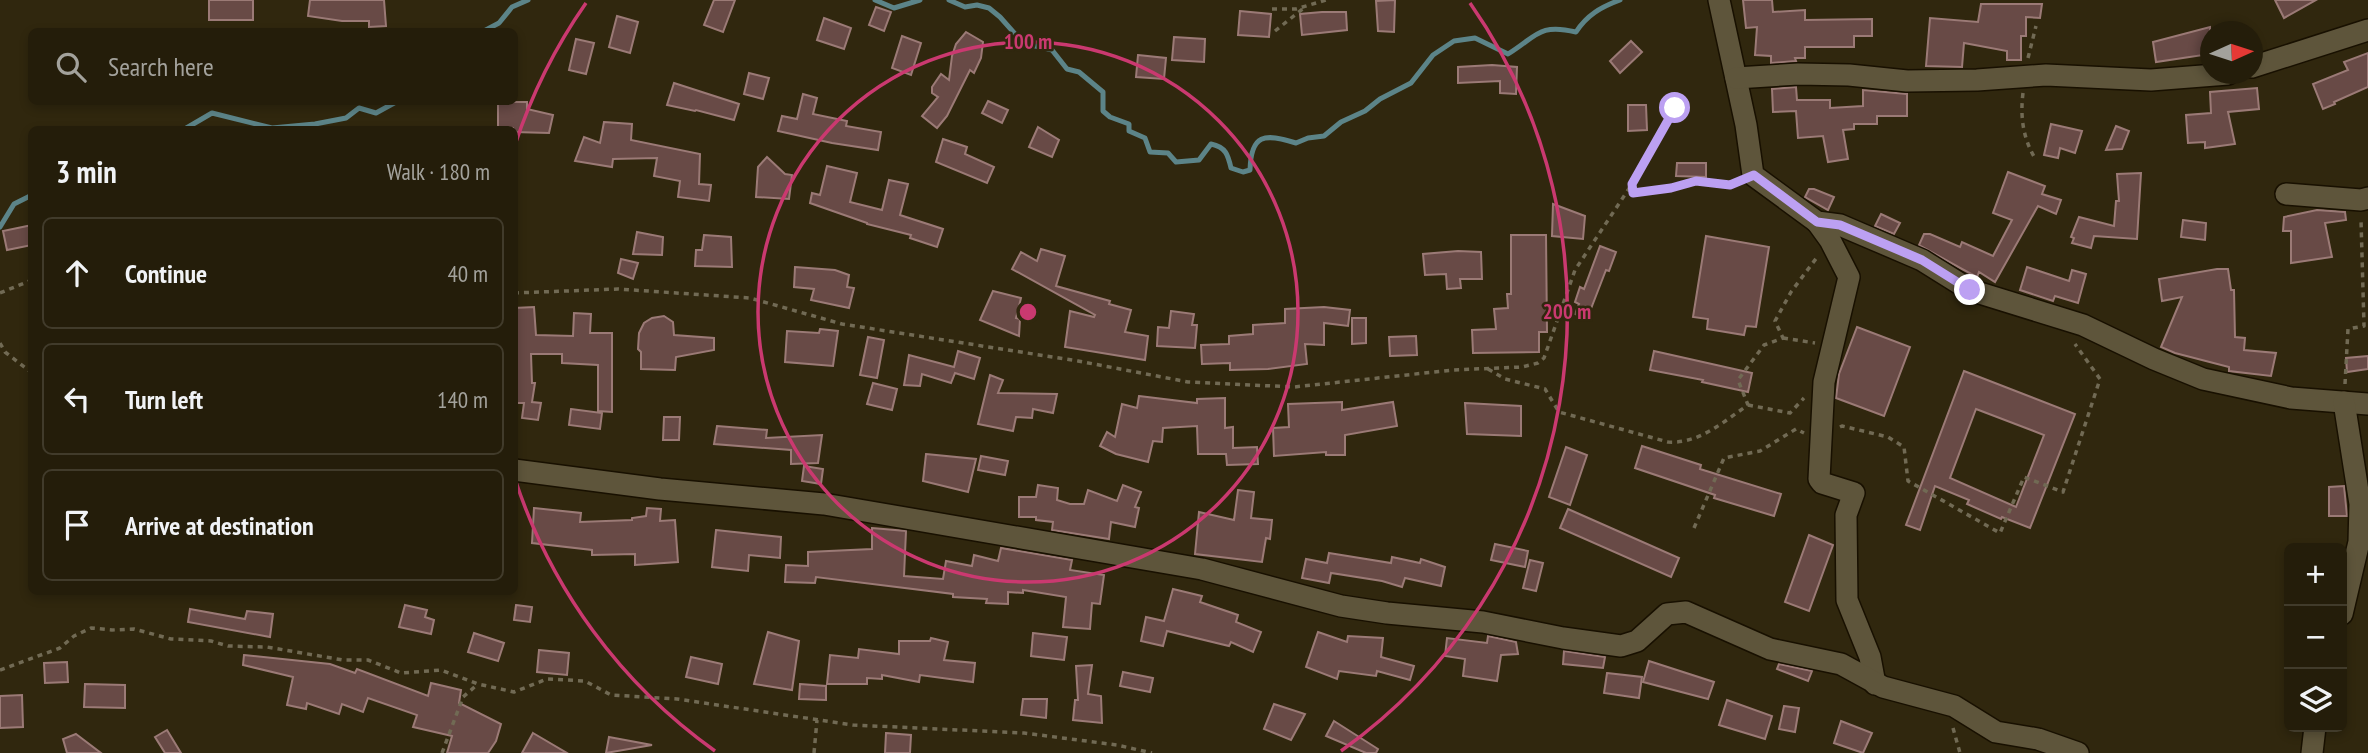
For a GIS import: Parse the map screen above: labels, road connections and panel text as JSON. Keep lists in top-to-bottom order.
{
  "north": "right",
  "page": {
    "search": "Search here",
    "heading": ["3 min", "Walk · 180 m"],
    "list": [
      ["Continue", "40 m"],
      ["Turn left", "140 m"],
      "Arrive at destination"
    ],
    "map_buttons": ["+", "−"]
  },
  "rings": ["100 m", "200 m"]
}
